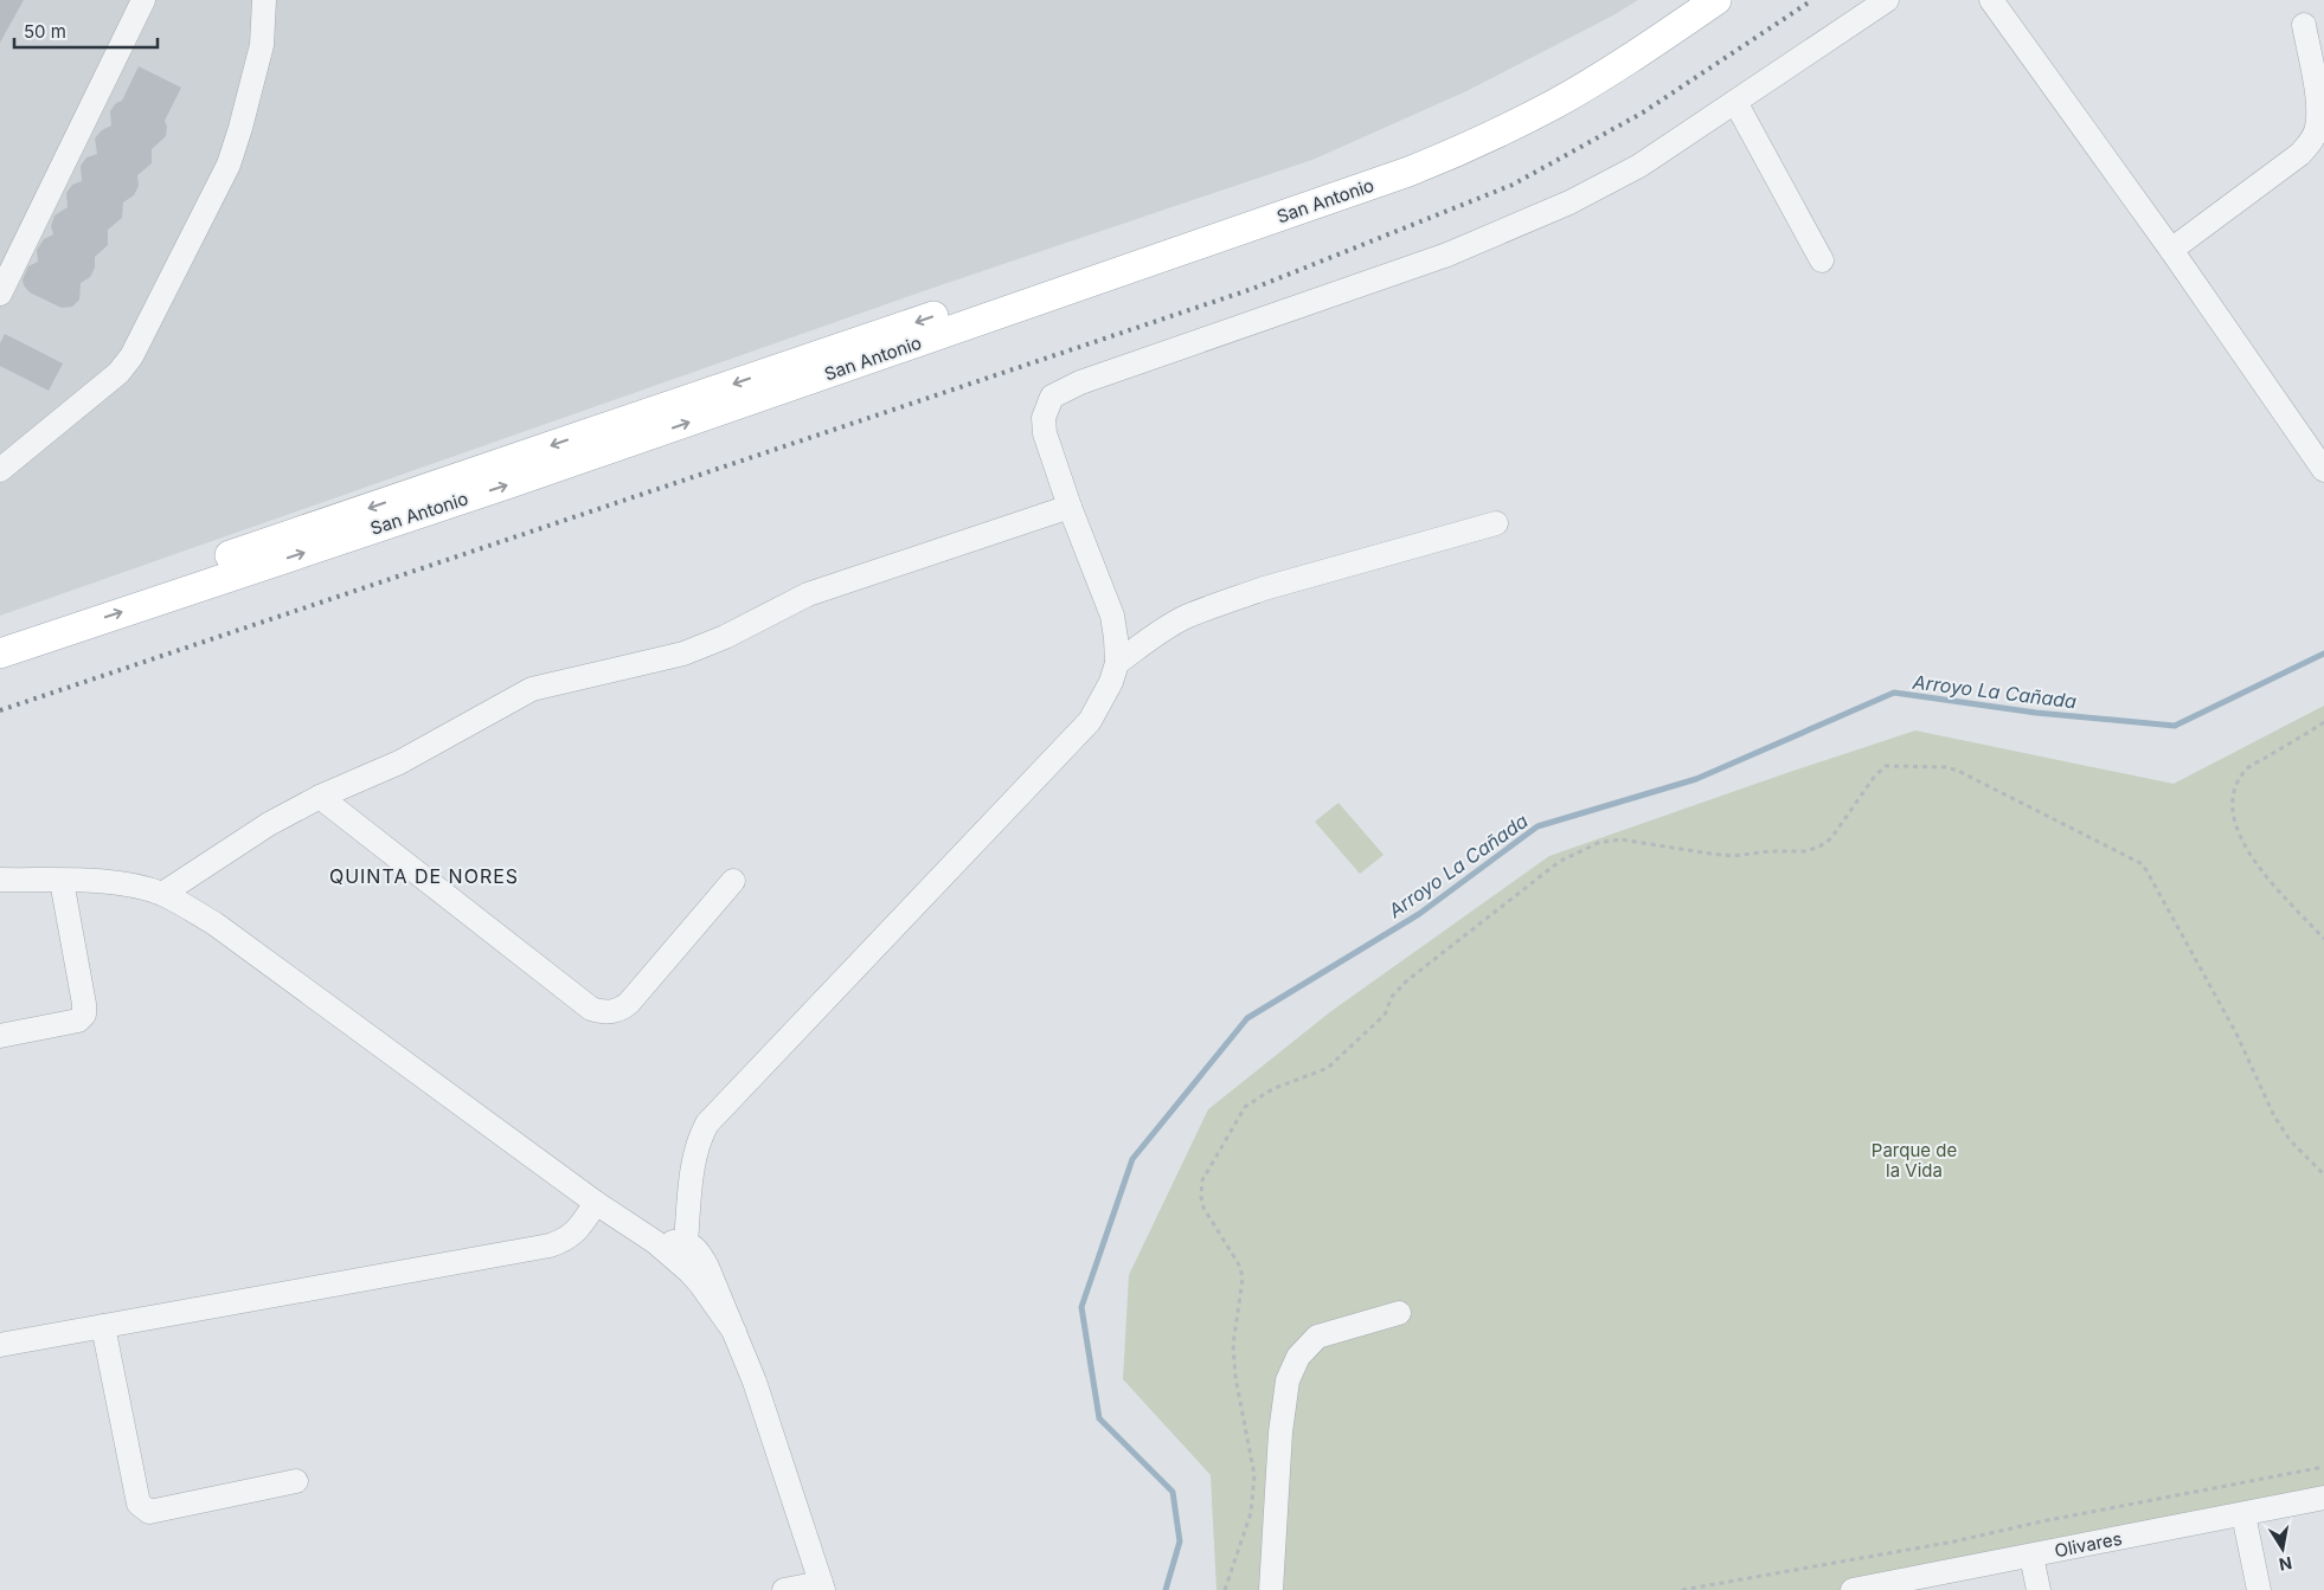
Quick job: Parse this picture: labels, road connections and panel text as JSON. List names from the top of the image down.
{
  "streets": {
    "main road": ["San Antonio"],
    "street": ["Olivares"]
  },
  "districts": ["QUINTA DE NORES"],
  "water": ["Arroyo La Cañada"],
  "parks": ["Parque de la Vida"],
  "scale_bar": "50 m",
  "north": "bottom"
}
